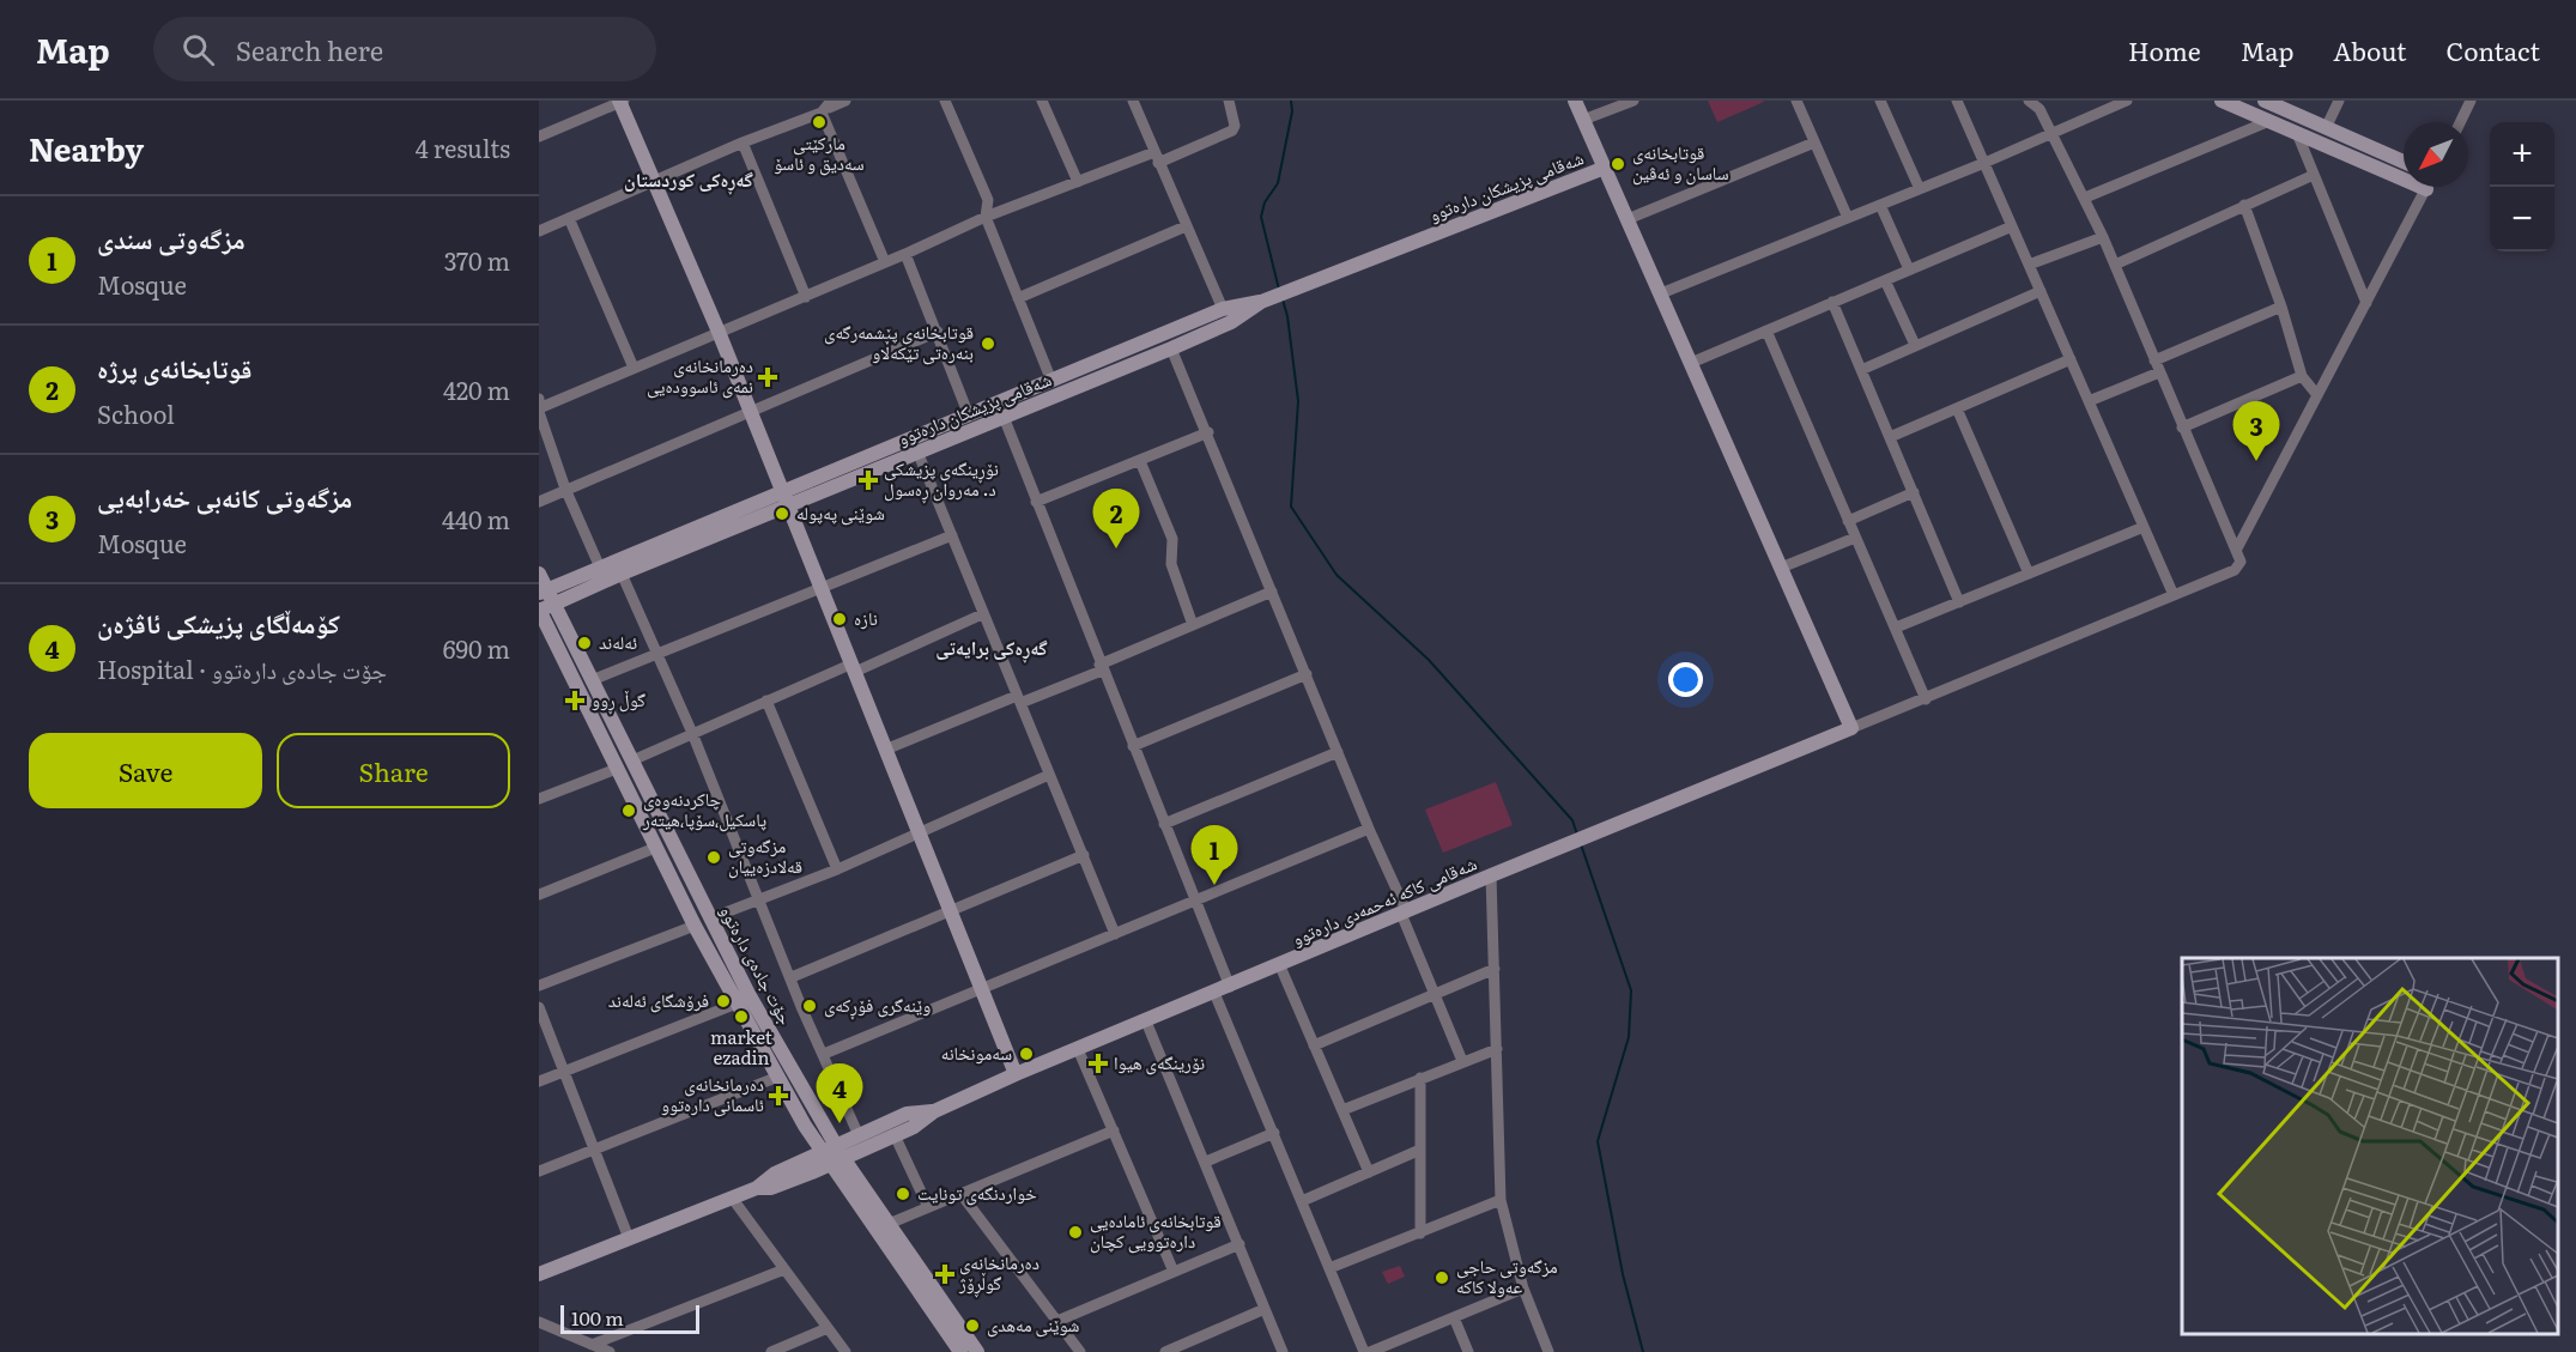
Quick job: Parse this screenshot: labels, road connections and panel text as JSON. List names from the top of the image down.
{
  "streets": {
    "street": ["شەقامی پزیشکان دارەتوو", "شەقامی کاکە ئەحمەدی دارەتوو", "جۆت جادەی دارەتوو"]
  },
  "crossings": [
    ["شەقامی پزیشکان دارەتوو", "جۆت جادەی دارەتوو"],
    ["شەقامی کاکە ئەحمەدی دارەتوو", "جۆت جادەی دارەتوو"]
  ],
  "districts": ["گەڕەکی کوردستان", "گەڕەکی برایەتی"],
  "places": {
    "other": [
      "مارکێتی سەدیق و ئاسۆ",
      "قوتابخانەی ساسان و ئەڤین",
      "قوتابخانەی پێشمەرگەی بنەرەتی تێکەڵاو",
      "شوێنی پەپولە",
      "نازە",
      "ئەلەند",
      "چاکردنەوەی پاسکیل،سۆپا،هیتەر",
      "مزگەوتی قەلادزەییان",
      "فرۆشگای ئەلەند",
      "وێنەگری فۆڕکەی",
      "market ezadin",
      "سەمونخانە",
      "خواردنگەی تونایت",
      "قوتابخانەی ئامادەیی دارەتوویی کچان",
      "مزگەوتی حاجی عەولا کاکە",
      "شوێنی مەهدی"
    ],
    "health": [
      "دەرمانخانەی نمەی ئاسوودەیی",
      "نۆڕینگەی پزیشکی د. مەروان ڕەسول",
      "گوڵ ڕوو",
      "نۆرینگەی هیوا",
      "دەرمانخانەی ئاسمانی دارەتوو",
      "دەرمانخانەی گوڵڕۆژ"
    ]
  },
  "scale_bar": "100 m",
  "north": "bottom left",
  "page": {
    "header": "Map",
    "search": "Search here",
    "nav": [
      "Home",
      "Map",
      "About",
      "Contact"
    ],
    "heading": ["Nearby", "4 results"],
    "map_buttons": ["+", "−"],
    "list": [
      {
        "mark": "1",
        "name": "مزگەوتی سندی",
        "note": "Mosque",
        "value": "370 m"
      },
      {
        "mark": "2",
        "name": "قوتابخانەی پرژە",
        "note": "School",
        "value": "420 m"
      },
      {
        "mark": "3",
        "name": "مزگەوتی کانەبی خەرابەیی",
        "note": "Mosque",
        "value": "440 m"
      },
      {
        "mark": "4",
        "name": "کۆمەڵگای پزیشکی ئاڤژەن",
        "note": "Hospital · جۆت جادەی دارەتوو",
        "value": "690 m"
      }
    ],
    "pins": [
      "3",
      "2",
      "1",
      "4"
    ],
    "buttons": ["Save", "Share"],
    "scale": "100 m"
  }
}
